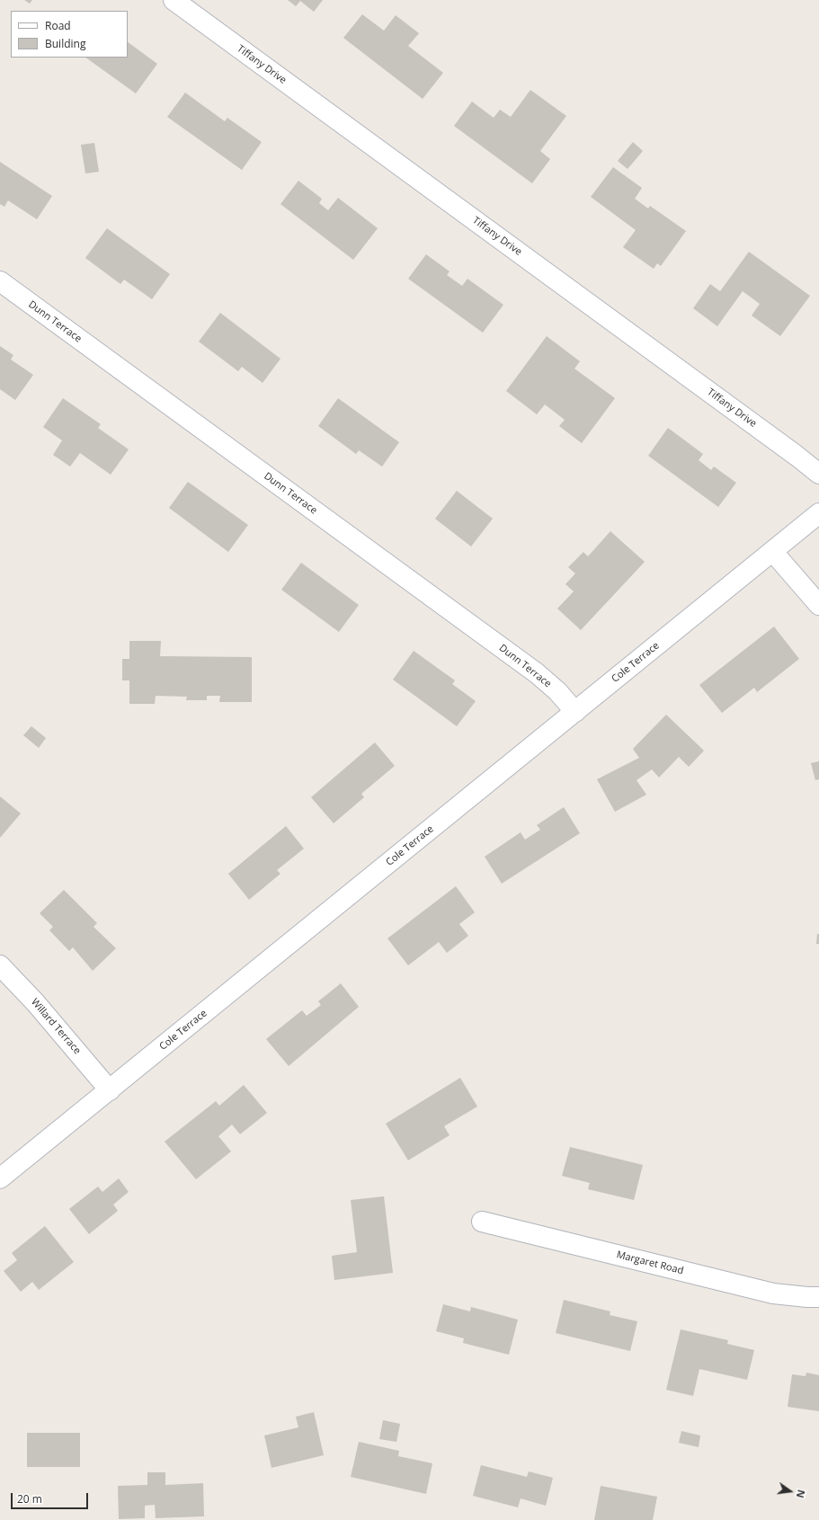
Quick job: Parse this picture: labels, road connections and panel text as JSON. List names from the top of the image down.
{
  "streets": {
    "street": [
      "Tiffany Drive",
      "Dunn Terrace",
      "Cole Terrace",
      "Willard Terrace",
      "Margaret Road"
    ]
  },
  "crossings": [
    ["Dunn Terrace", "Cole Terrace"],
    ["Cole Terrace", "Willard Terrace"]
  ],
  "legend": ["Road", "Building"],
  "scale_bar": "20 m",
  "north": "right"
}
